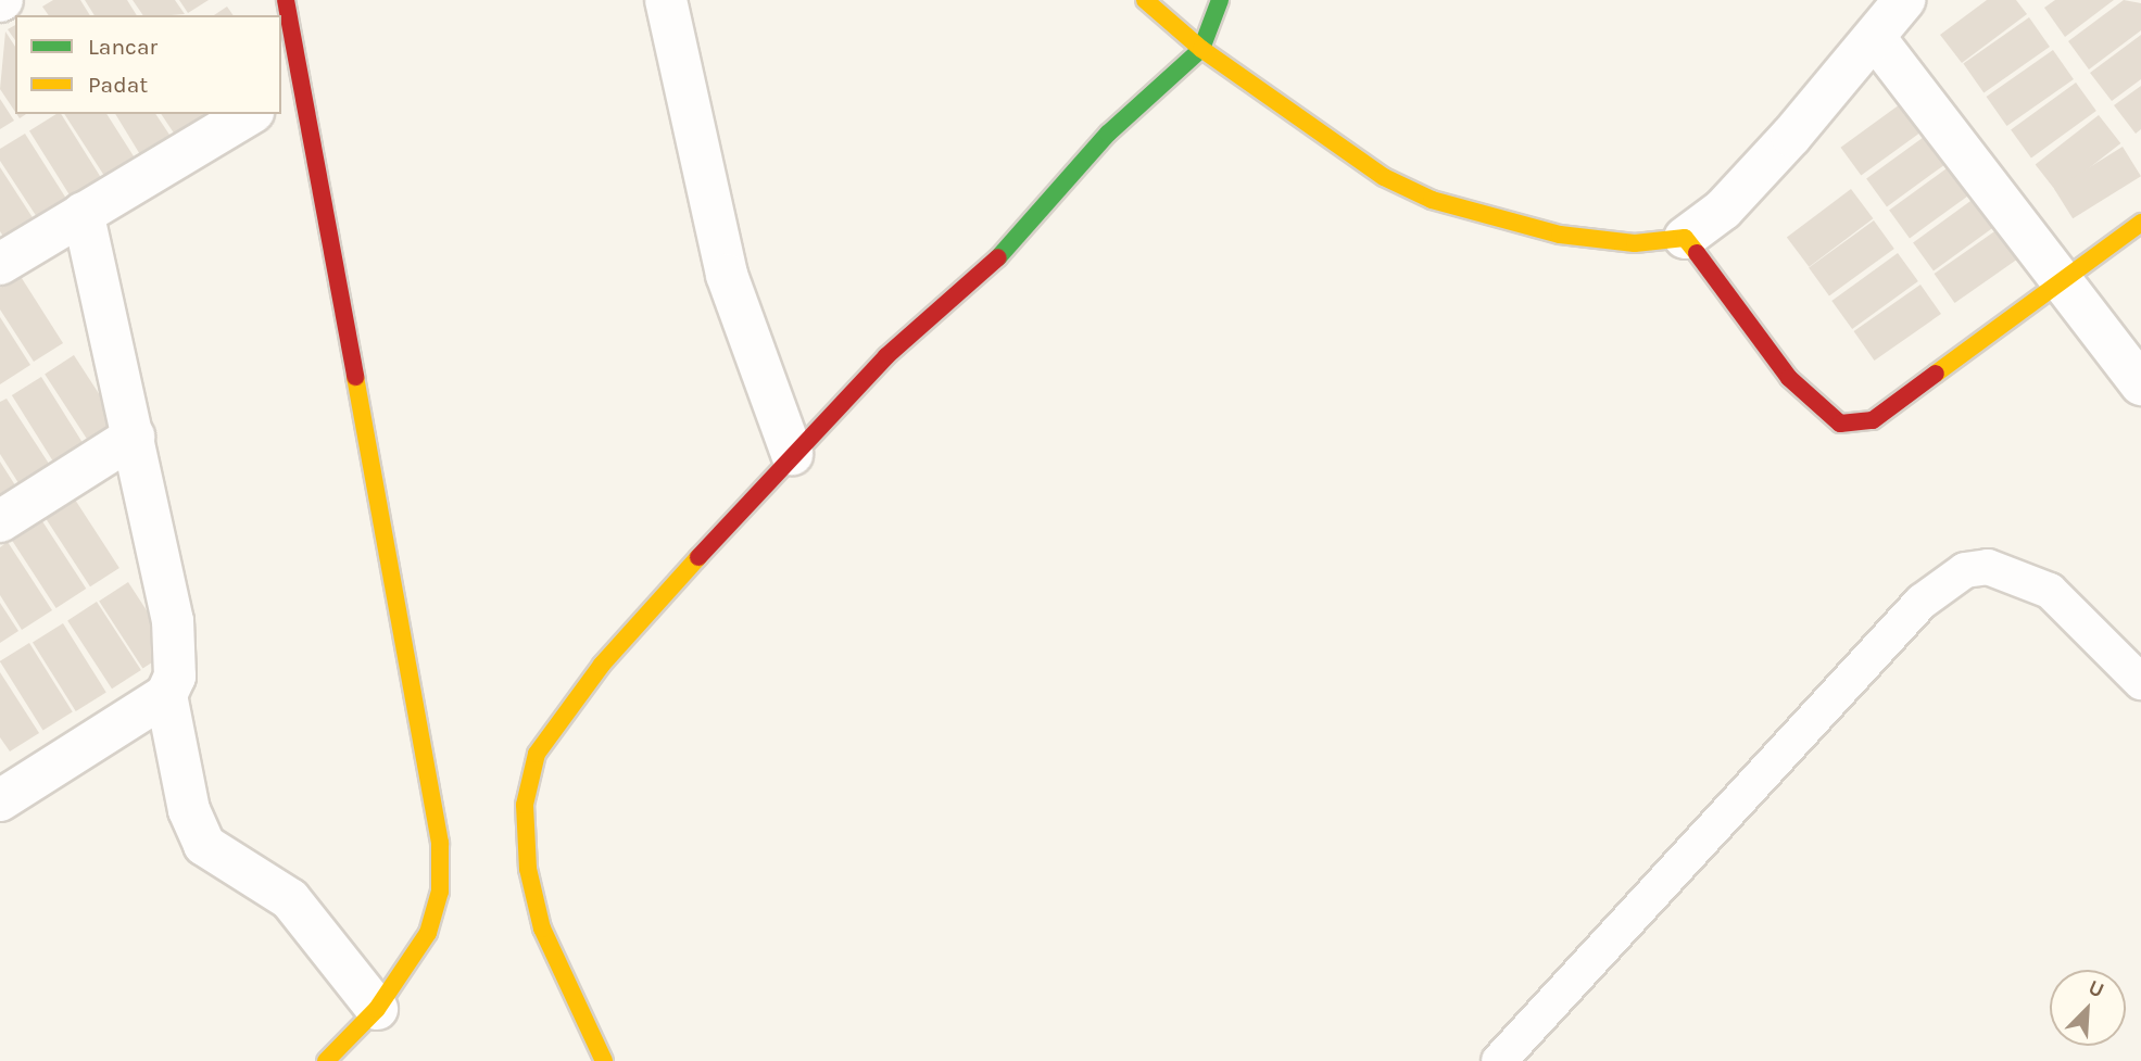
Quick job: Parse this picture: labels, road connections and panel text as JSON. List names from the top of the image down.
{
  "legend": ["Lancar", "Padat"],
  "north": "top right"
}
